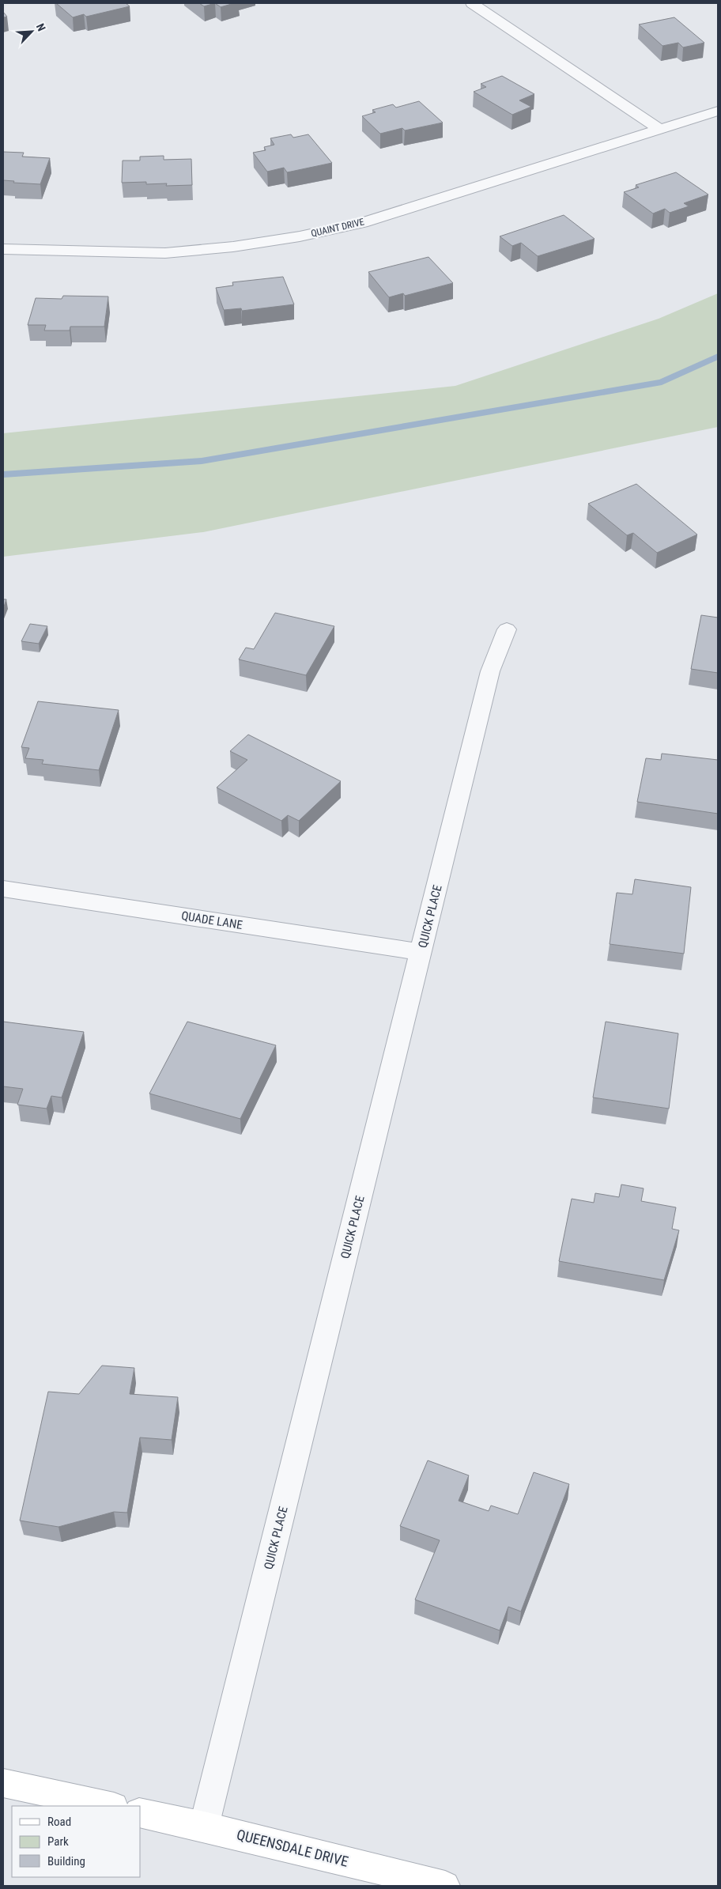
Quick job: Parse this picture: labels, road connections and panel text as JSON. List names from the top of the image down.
{
  "streets": {
    "street": [
      "QUAINT DRIVE",
      "QUICK PLACE",
      "QUADE LANE",
      "QUEENSDALE DRIVE"
    ]
  },
  "crossings": [
    ["QUICK PLACE", "QUADE LANE"],
    ["QUICK PLACE", "QUEENSDALE DRIVE"]
  ],
  "legend": ["Road", "Park", "Building"],
  "north": "top right"
}
